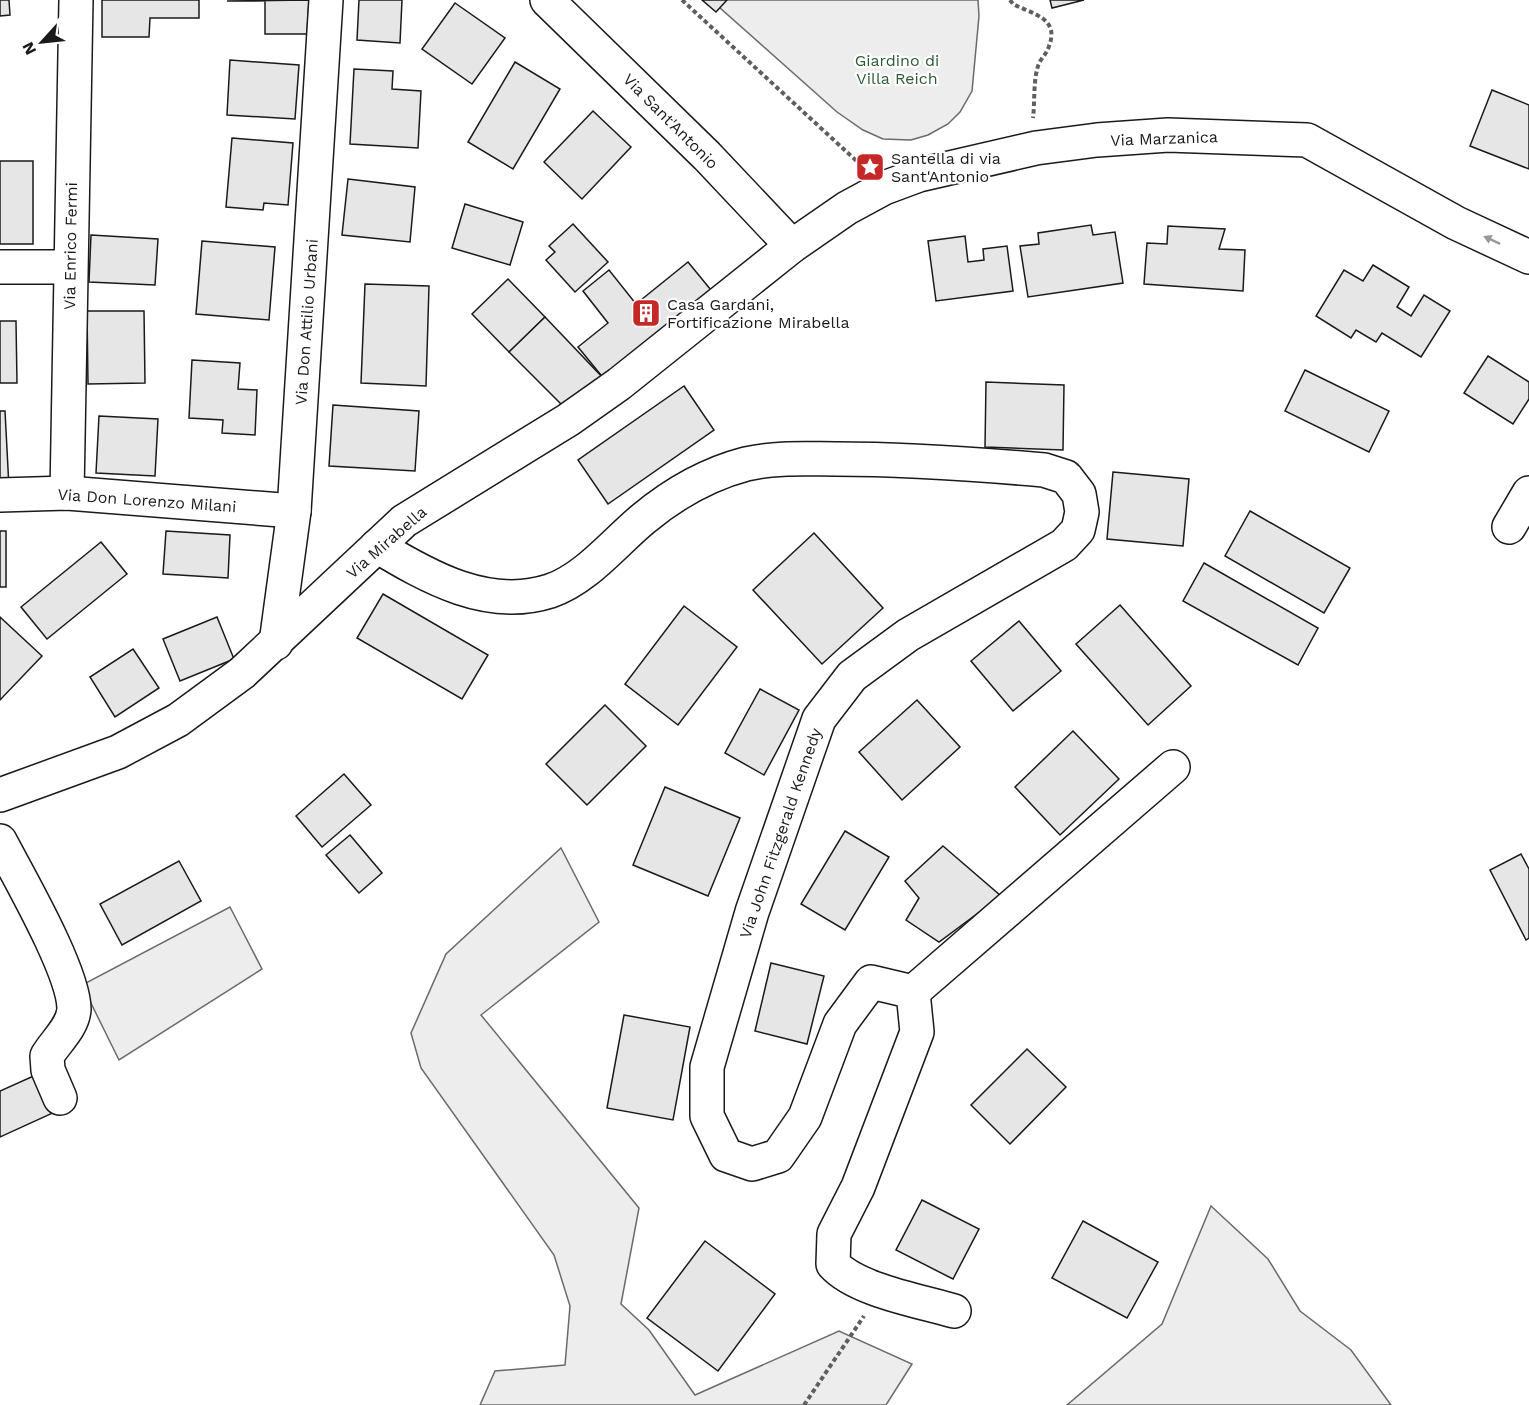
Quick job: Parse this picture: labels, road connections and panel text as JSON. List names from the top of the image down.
{
  "streets": {
    "street": [
      "Via Sant'Antonio",
      "Via Marzanica",
      "Via Enrico Fermi",
      "Via Don Attilio Urbani",
      "Via Don Lorenzo Milani",
      "Via Mirabella",
      "Via John Fitzgerald Kennedy"
    ]
  },
  "crossings": [
    ["Via Sant'Antonio", "Via Marzanica"],
    ["Via Sant'Antonio", "Via Mirabella"],
    ["Via Marzanica", "Via Mirabella"],
    ["Via Enrico Fermi", "Via Don Lorenzo Milani"],
    ["Via Don Attilio Urbani", "Via Don Lorenzo Milani"],
    ["Via Don Attilio Urbani", "Via Mirabella"],
    ["Via Mirabella", "Via John Fitzgerald Kennedy"]
  ],
  "one_way": ["Via Marzanica"],
  "parks": ["Giardino di Villa Reich"],
  "places": {
    "place": ["Santella di via Sant'Antonio"],
    "building": ["Casa Gardani, Fortificazione Mirabella"]
  },
  "north": "bottom left"
}
